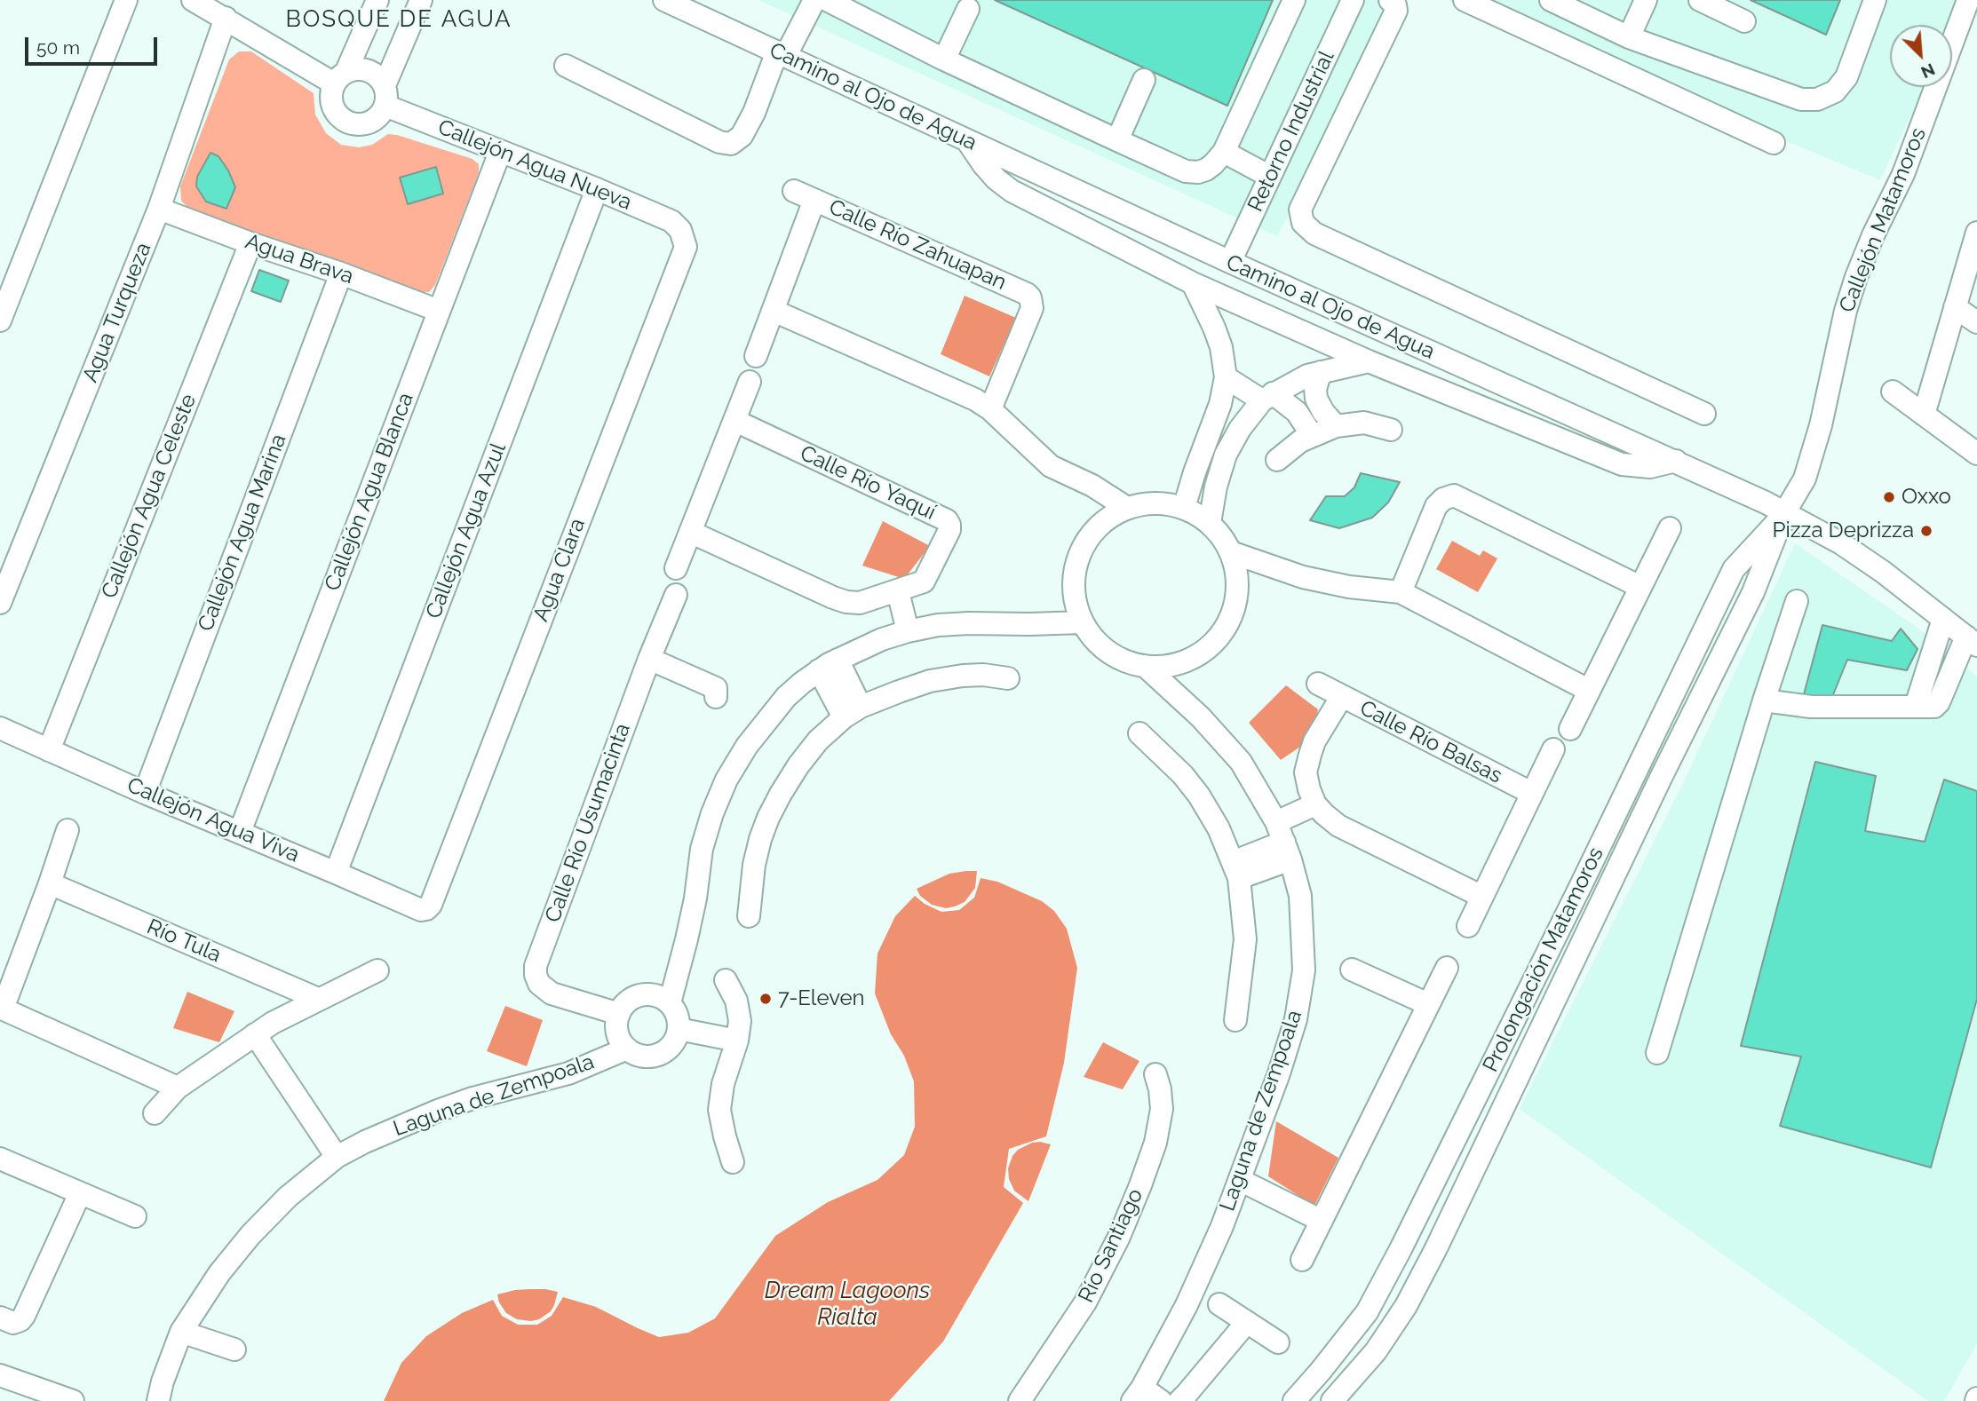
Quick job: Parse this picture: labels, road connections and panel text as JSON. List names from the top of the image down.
{
  "streets": {
    "street": [
      "Camino al Ojo de Agua",
      "Retorno Industrial",
      "Callejón Agua Nueva",
      "Callejón Matamoros",
      "Calle Río Zahuapan",
      "Agua Brava",
      "Agua Turqueza",
      "Calle Río Yaquí",
      "Callejón Agua Blanca",
      "Callejón Agua Celeste",
      "Callejón Agua Azul",
      "Callejón Agua Marina",
      "Agua Clara",
      "Calle Río Balsas",
      "Callejón Agua Viva",
      "Calle Río Usumacinta",
      "Río Tula",
      "Prolongación Matamoros",
      "Laguna de Zempoala",
      "Río Santiago"
    ]
  },
  "crossings": [
    ["Camino al Ojo de Agua", "Retorno Industrial"],
    ["Camino al Ojo de Agua", "Callejón Matamoros"],
    ["Camino al Ojo de Agua", "Prolongación Matamoros"],
    ["Callejón Agua Nueva", "Callejón Agua Blanca"],
    ["Callejón Agua Nueva", "Callejón Agua Azul"],
    ["Callejón Agua Nueva", "Agua Clara"],
    ["Callejón Matamoros", "Prolongación Matamoros"],
    ["Agua Brava", "Agua Turqueza"],
    ["Agua Brava", "Callejón Agua Blanca"],
    ["Agua Brava", "Callejón Agua Celeste"],
    ["Agua Brava", "Callejón Agua Marina"],
    ["Callejón Agua Blanca", "Callejón Agua Viva"],
    ["Callejón Agua Celeste", "Callejón Agua Viva"],
    ["Callejón Agua Azul", "Callejón Agua Viva"],
    ["Callejón Agua Marina", "Callejón Agua Viva"],
    ["Agua Clara", "Callejón Agua Viva"],
    ["Calle Río Usumacinta", "Laguna de Zempoala"]
  ],
  "districts": ["BOSQUE DE AGUA"],
  "water": ["Dream Lagoons Rialta"],
  "places": ["Oxxo", "Pizza Deprizza", "7-Eleven"],
  "scale_bar": "50 m",
  "north": "bottom right"
}
